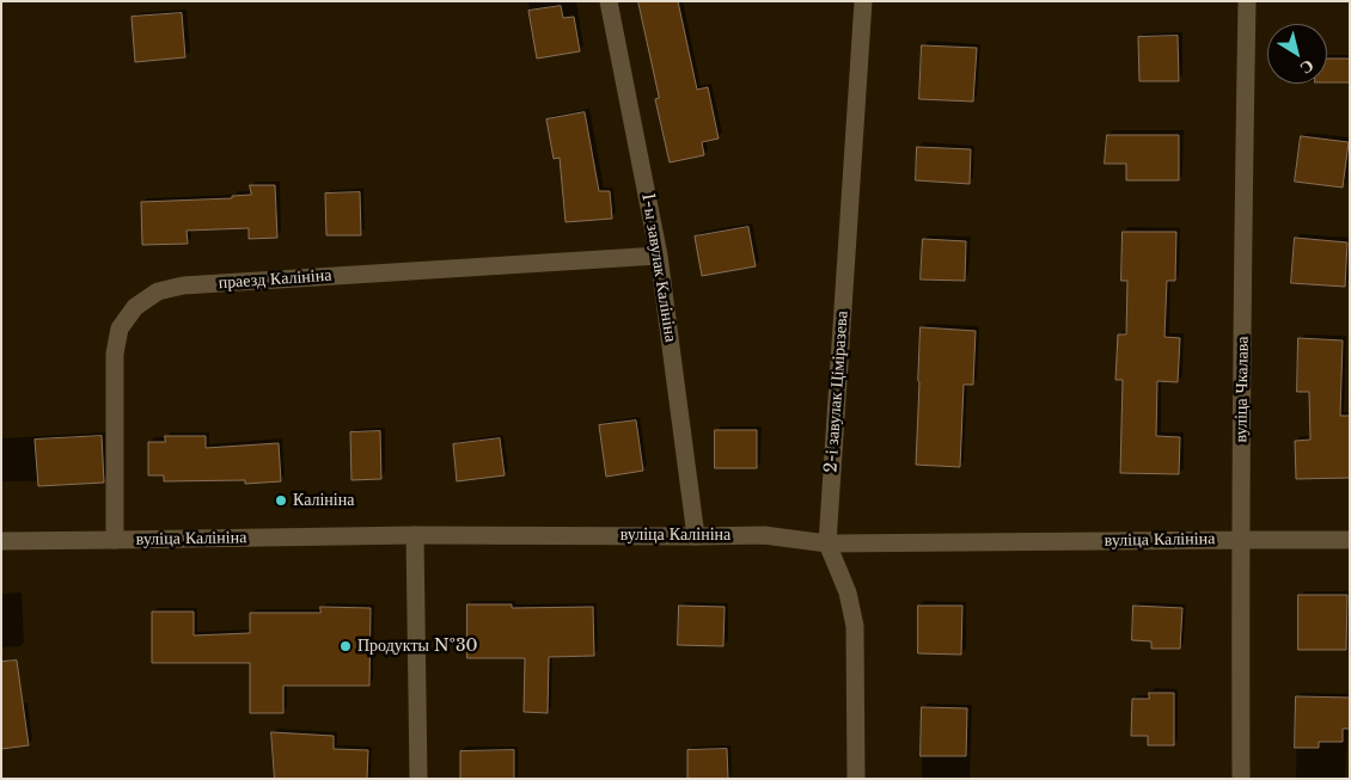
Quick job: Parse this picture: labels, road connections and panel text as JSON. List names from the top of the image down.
{
  "streets": {
    "street": [
      "1-ы завулак Калініна",
      "праезд Калініна",
      "вуліца Чкалава",
      "2-і завулак Ціміразева",
      "вуліца Калініна"
    ]
  },
  "crossings": [
    ["1-ы завулак Калініна", "праезд Калініна"],
    ["1-ы завулак Калініна", "вуліца Калініна"],
    ["праезд Калініна", "вуліца Калініна"],
    ["вуліца Чкалава", "вуліца Калініна"],
    ["2-і завулак Ціміразева", "вуліца Калініна"]
  ],
  "places": ["Калініна", "Продукты №30"],
  "north": "bottom right"
}
